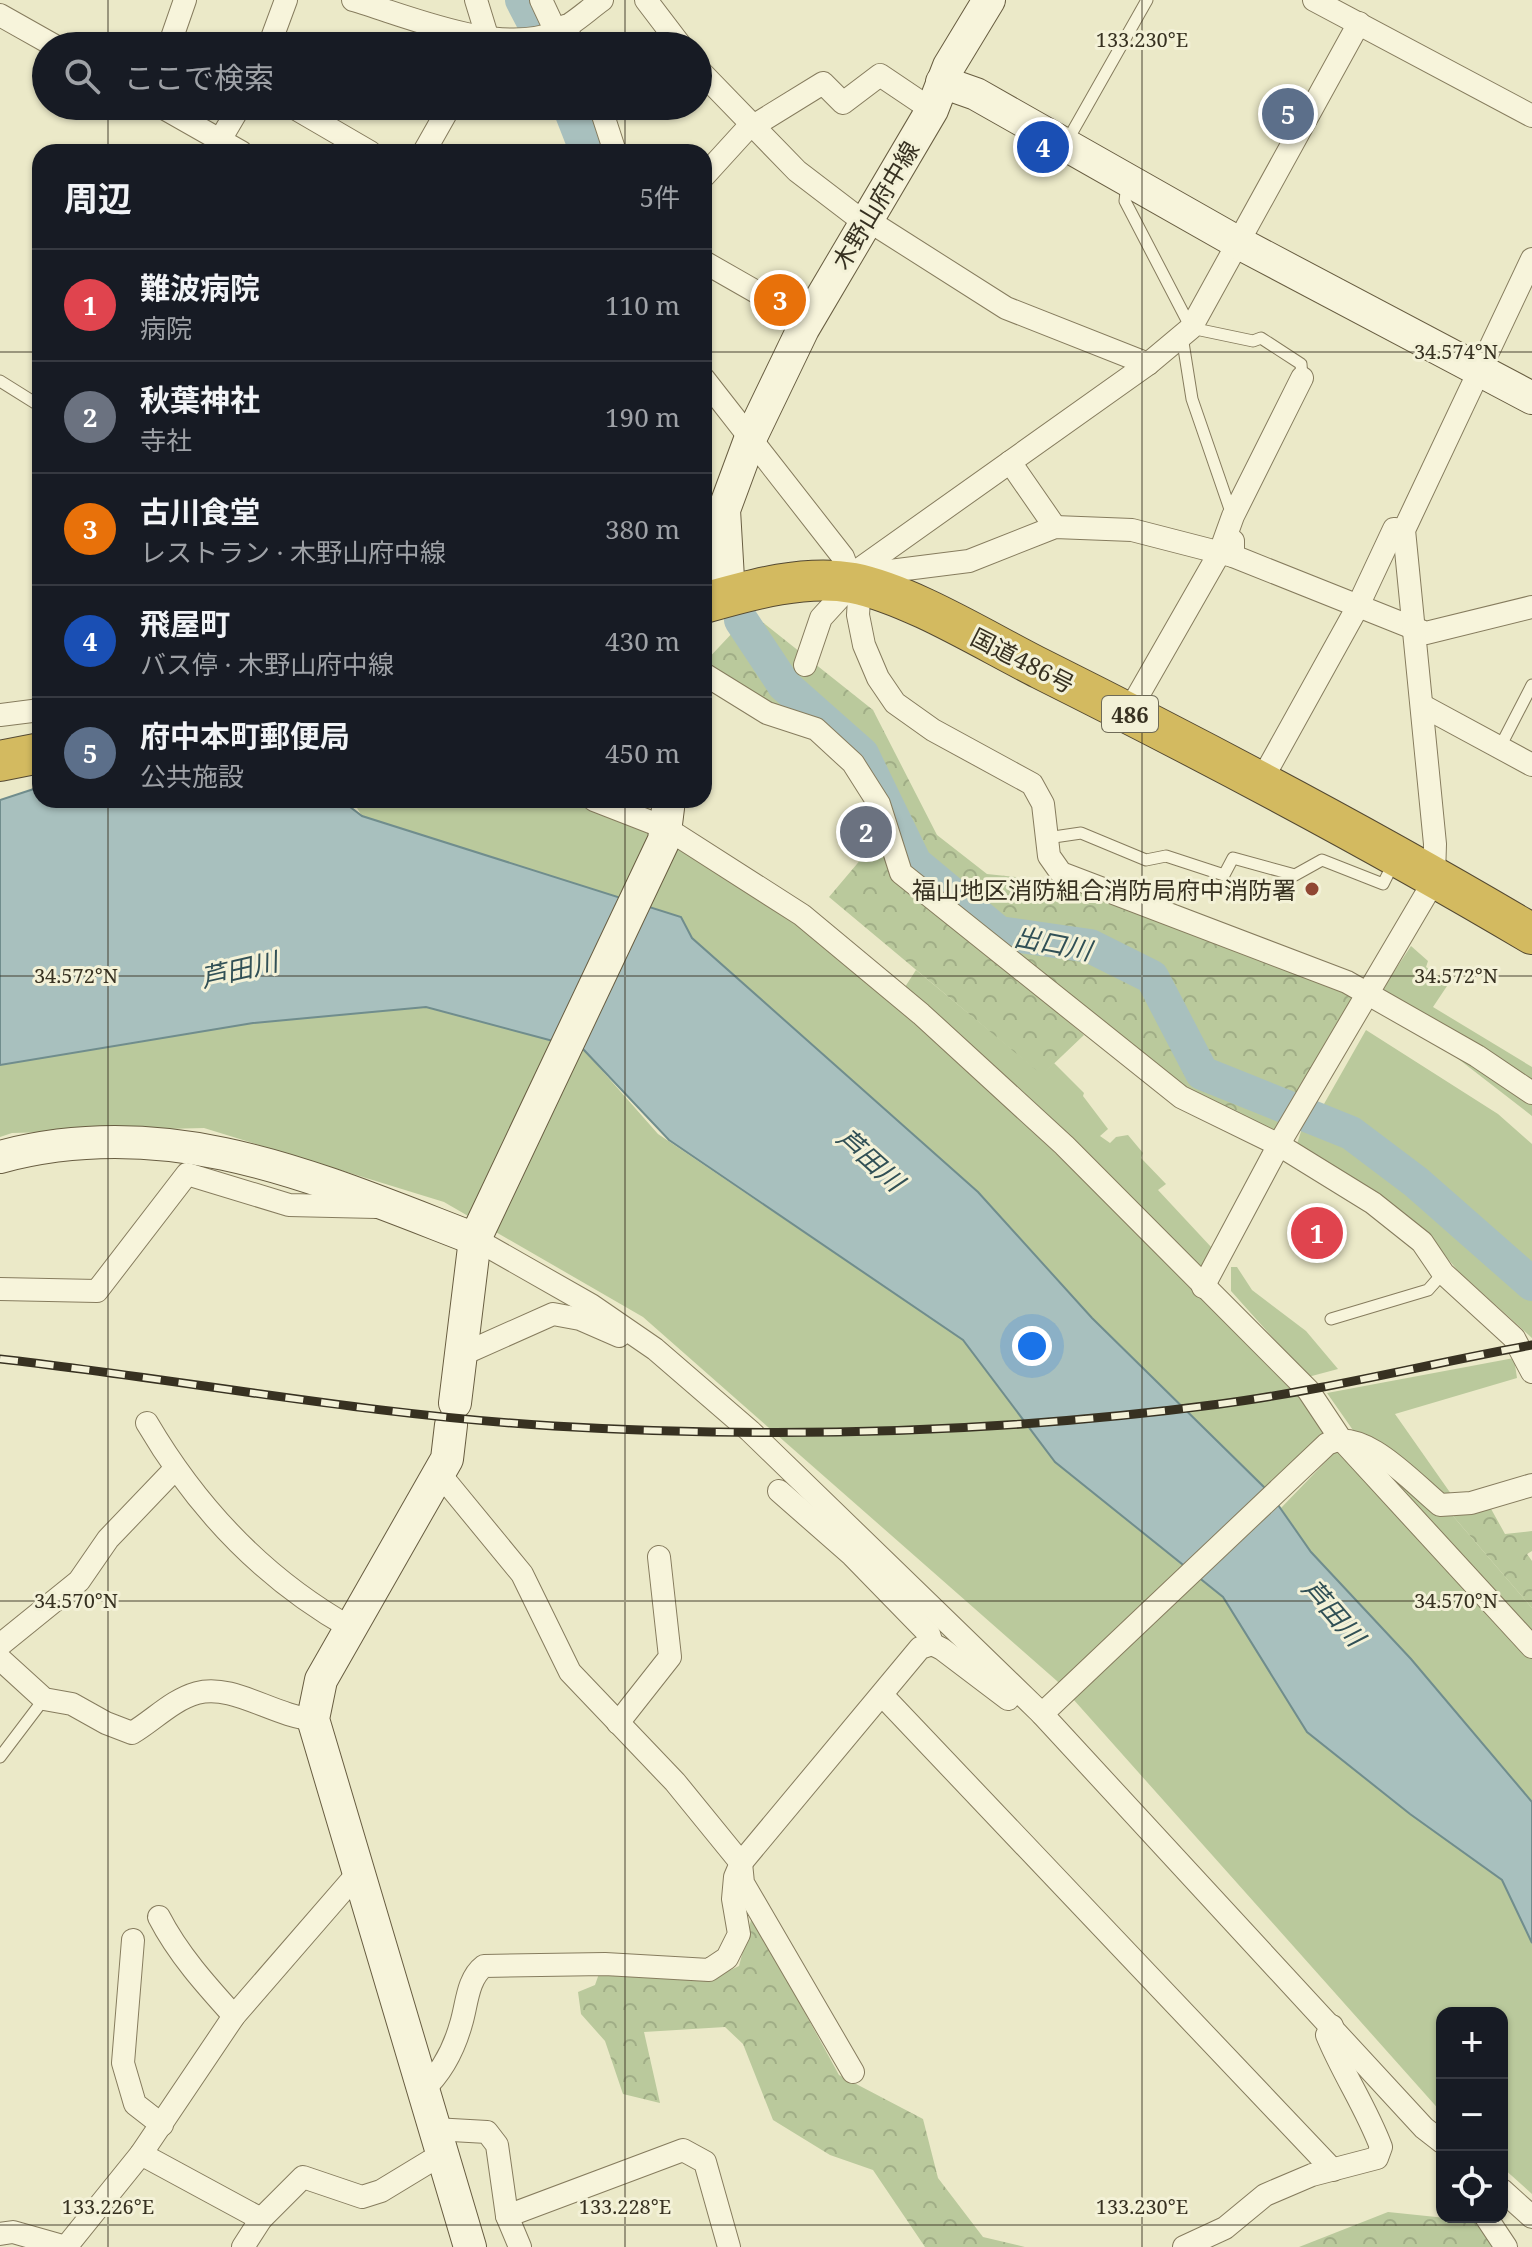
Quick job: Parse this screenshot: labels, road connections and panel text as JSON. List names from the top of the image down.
{
  "streets": {
    "highway": ["国道486号", "486"],
    "street": ["木野山府中線"]
  },
  "crossings": [
    ["木野山府中線", "国道486号"]
  ],
  "water": ["出口川", "芦田川"],
  "places": ["福山地区消防組合消防局府中消防署"],
  "page": {
    "search": "ここで検索",
    "pins": [
      "5",
      "4",
      "3",
      "2",
      "1"
    ],
    "heading": ["周辺", "5件"],
    "list": [
      {
        "mark": "1",
        "name": "難波病院",
        "note": "病院",
        "value": "110 m"
      },
      {
        "mark": "2",
        "name": "秋葉神社",
        "note": "寺社",
        "value": "190 m"
      },
      {
        "mark": "3",
        "name": "古川食堂",
        "note": "レストラン · 木野山府中線",
        "value": "380 m"
      },
      {
        "mark": "4",
        "name": "飛屋町",
        "note": "バス停 · 木野山府中線",
        "value": "430 m"
      },
      {
        "mark": "5",
        "name": "府中本町郵便局",
        "note": "公共施設",
        "value": "450 m"
      }
    ],
    "map_buttons": ["+", "−"]
  },
  "coordinates": [
    "133.230°E",
    "34.574°N",
    "34.572°N",
    "34.570°N",
    "133.226°E",
    "133.228°E"
  ]
}
